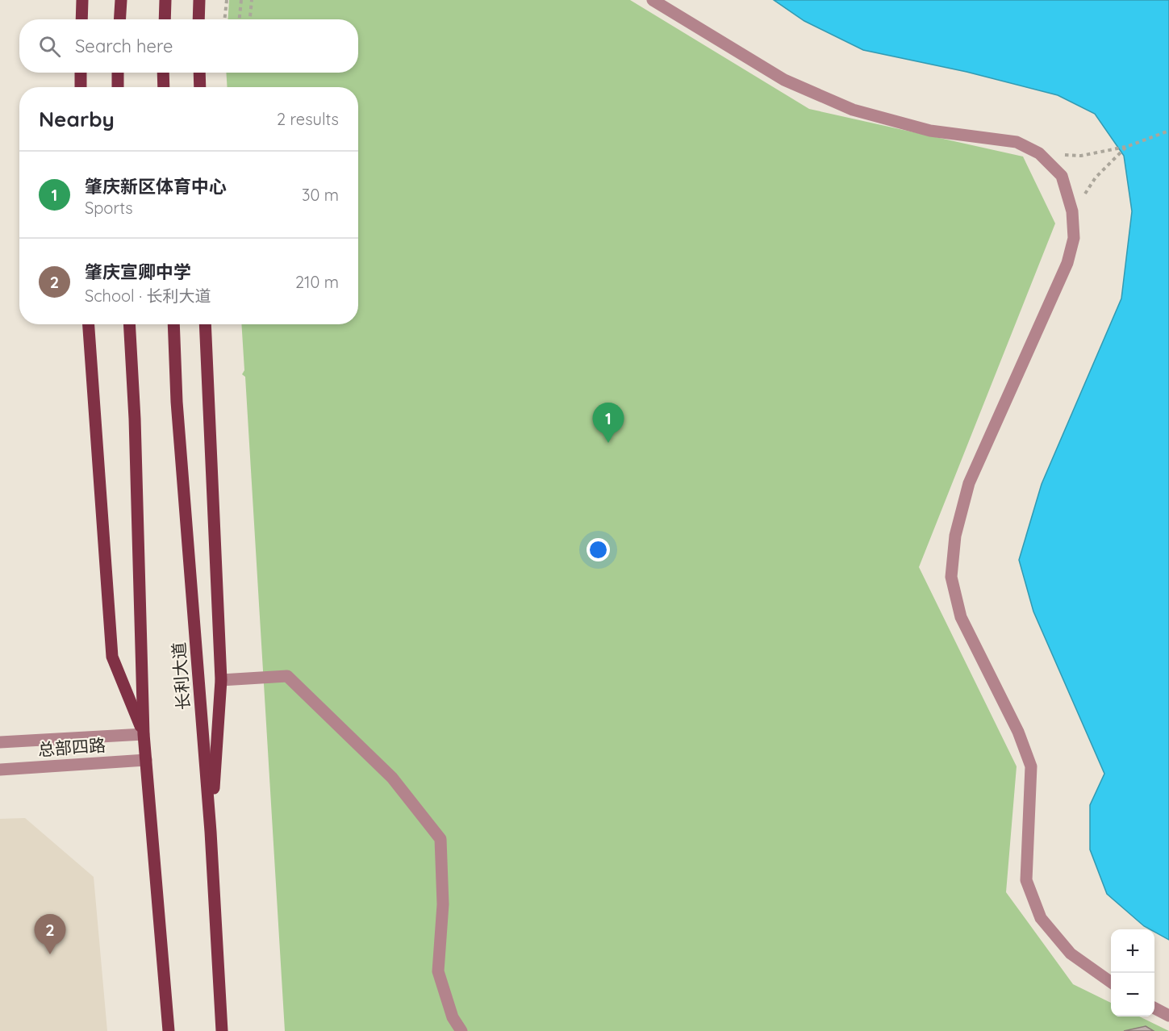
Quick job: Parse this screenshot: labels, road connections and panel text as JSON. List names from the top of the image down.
{
  "streets": {
    "main road": ["长利大道"],
    "street": ["总部四路"]
  },
  "page": {
    "search": "Search here",
    "heading": ["Nearby", "2 results"],
    "list": [
      {
        "mark": "1",
        "name": "肇庆新区体育中心",
        "note": "Sports",
        "value": "30 m"
      },
      {
        "mark": "2",
        "name": "肇庆宣卿中学",
        "note": "School · 长利大道",
        "value": "210 m"
      }
    ],
    "pins": ["1", "2"],
    "map_buttons": ["+", "−"]
  }
}
